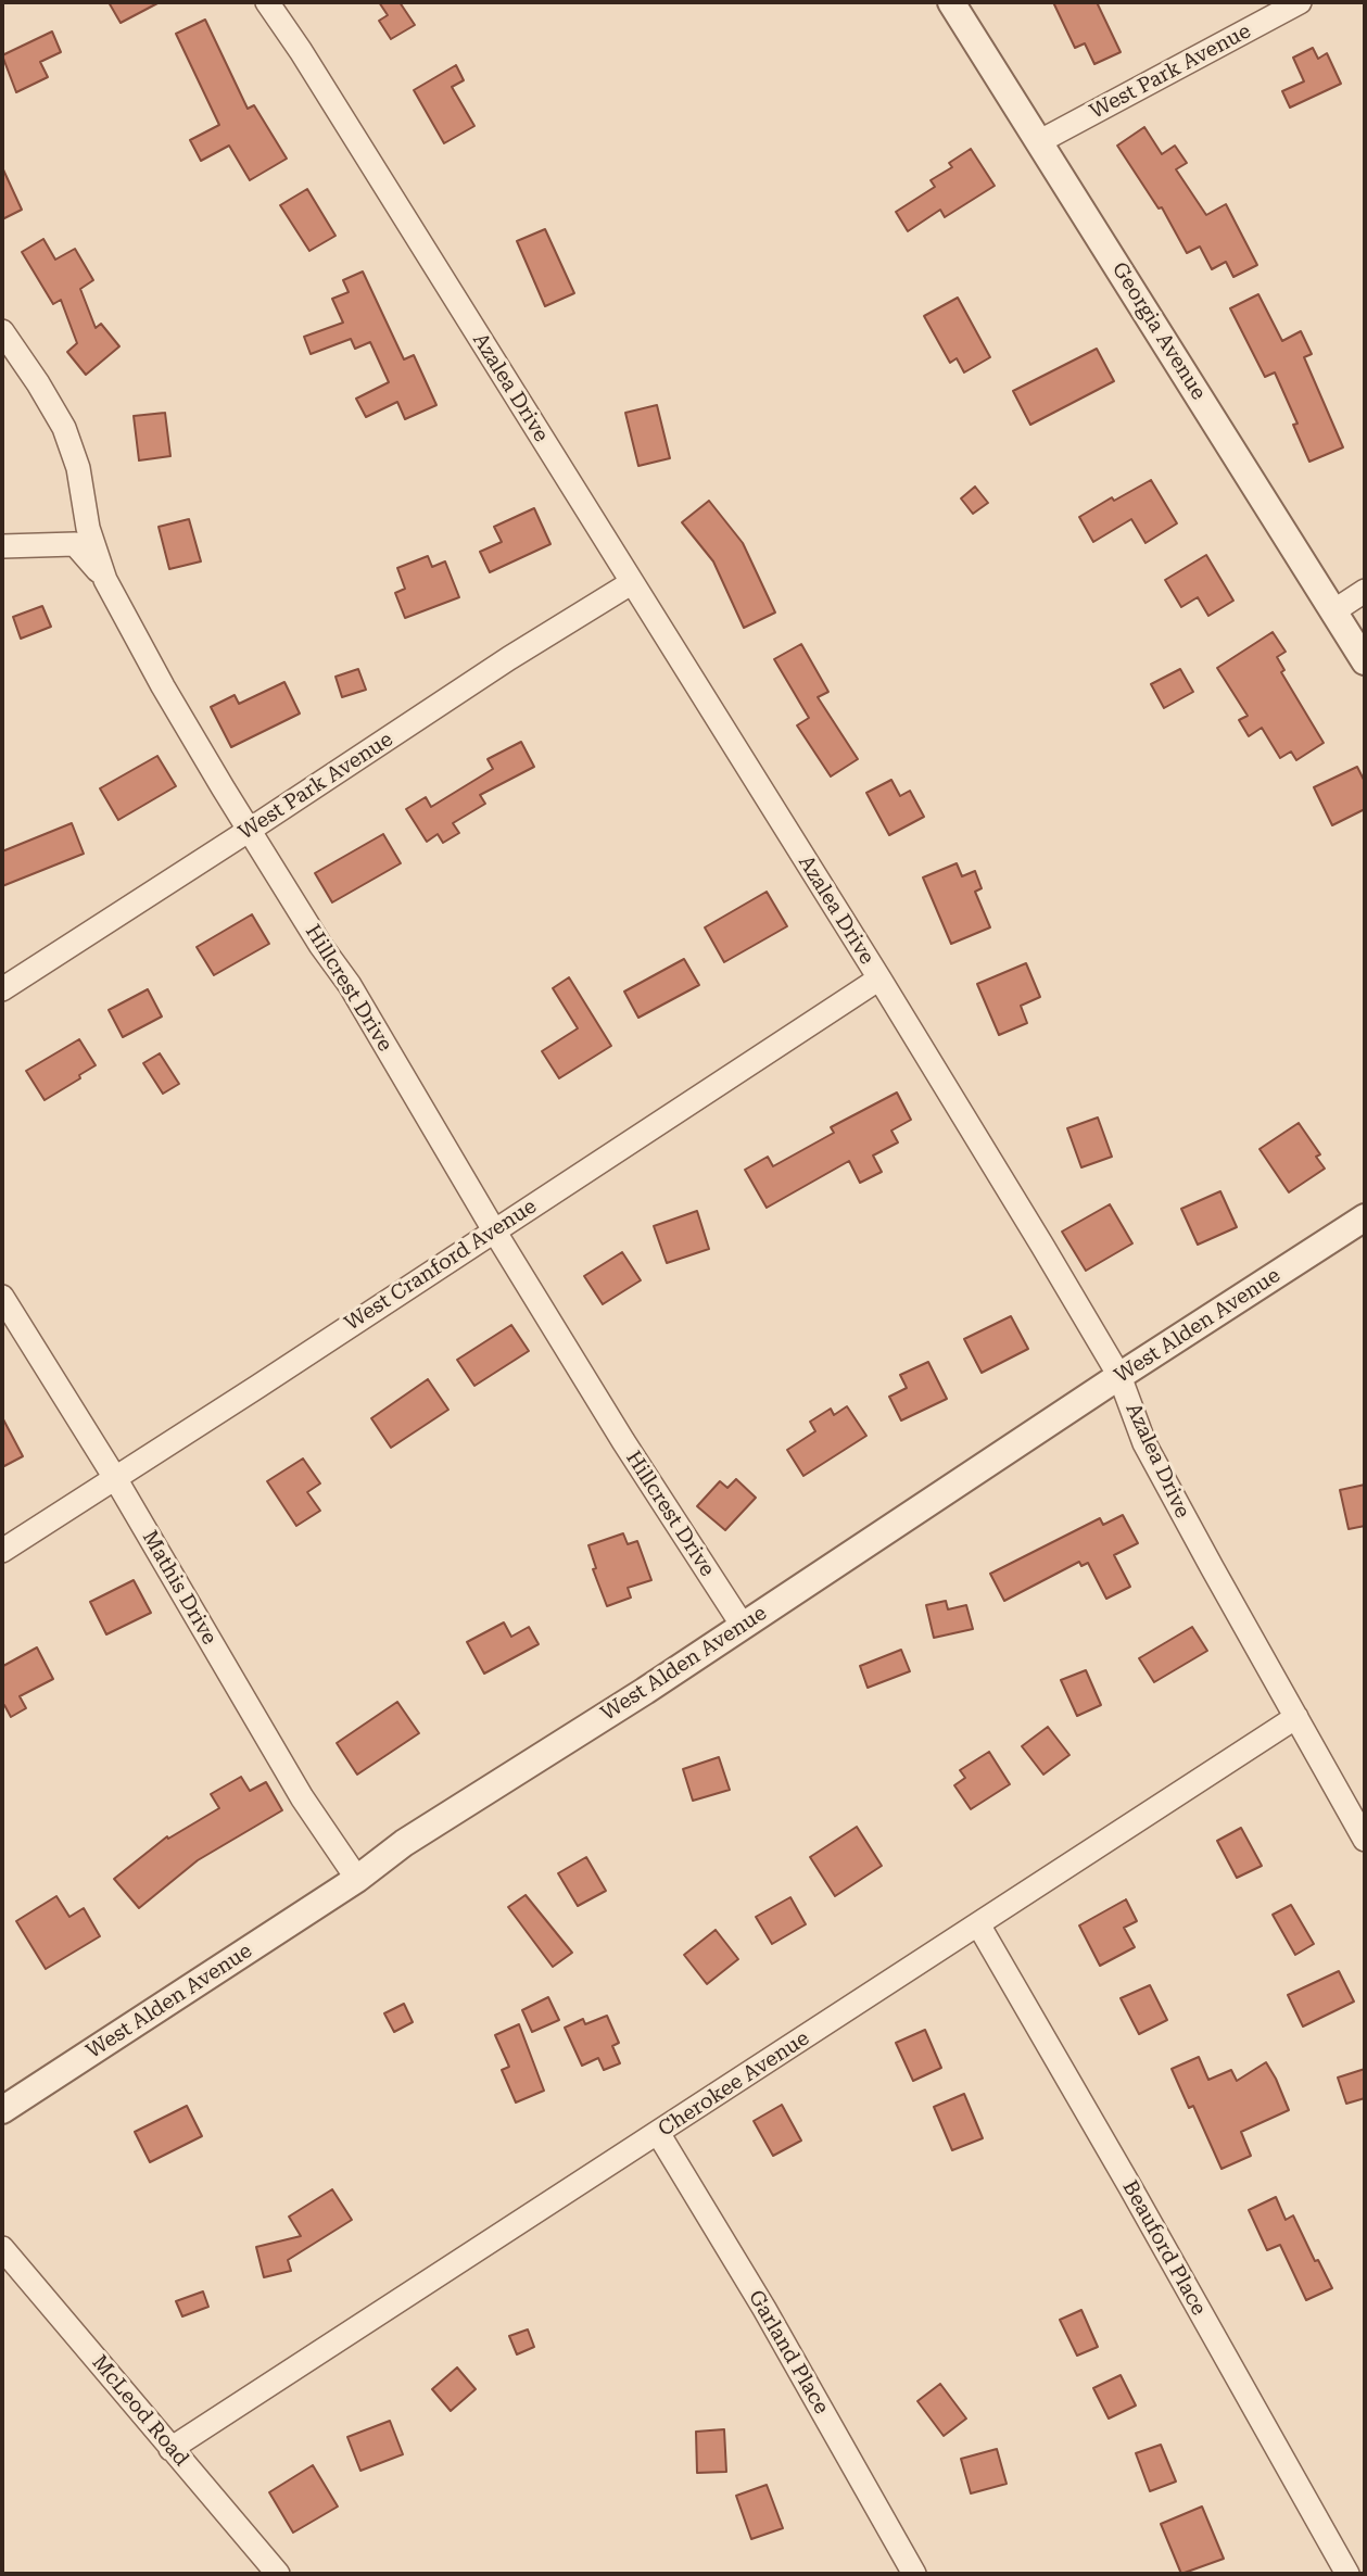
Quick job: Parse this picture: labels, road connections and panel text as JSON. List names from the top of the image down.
{
  "streets": {
    "street": [
      "West Park Avenue",
      "Georgia Avenue",
      "Azalea Drive",
      "Hillcrest Drive",
      "West Cranford Avenue",
      "West Alden Avenue",
      "Mathis Drive",
      "Cherokee Avenue",
      "Beauford Place",
      "Garland Place",
      "McLeod Road"
    ]
  },
  "crossings": [
    ["West Park Avenue", "Georgia Avenue"],
    ["West Park Avenue", "Azalea Drive"],
    ["West Park Avenue", "Hillcrest Drive"],
    ["Azalea Drive", "West Cranford Avenue"],
    ["Azalea Drive", "West Alden Avenue"],
    ["Azalea Drive", "Cherokee Avenue"],
    ["Hillcrest Drive", "West Cranford Avenue"],
    ["Hillcrest Drive", "West Alden Avenue"],
    ["West Cranford Avenue", "Mathis Drive"],
    ["West Alden Avenue", "Mathis Drive"],
    ["Cherokee Avenue", "Beauford Place"],
    ["Cherokee Avenue", "Garland Place"],
    ["Cherokee Avenue", "McLeod Road"]
  ]
}
